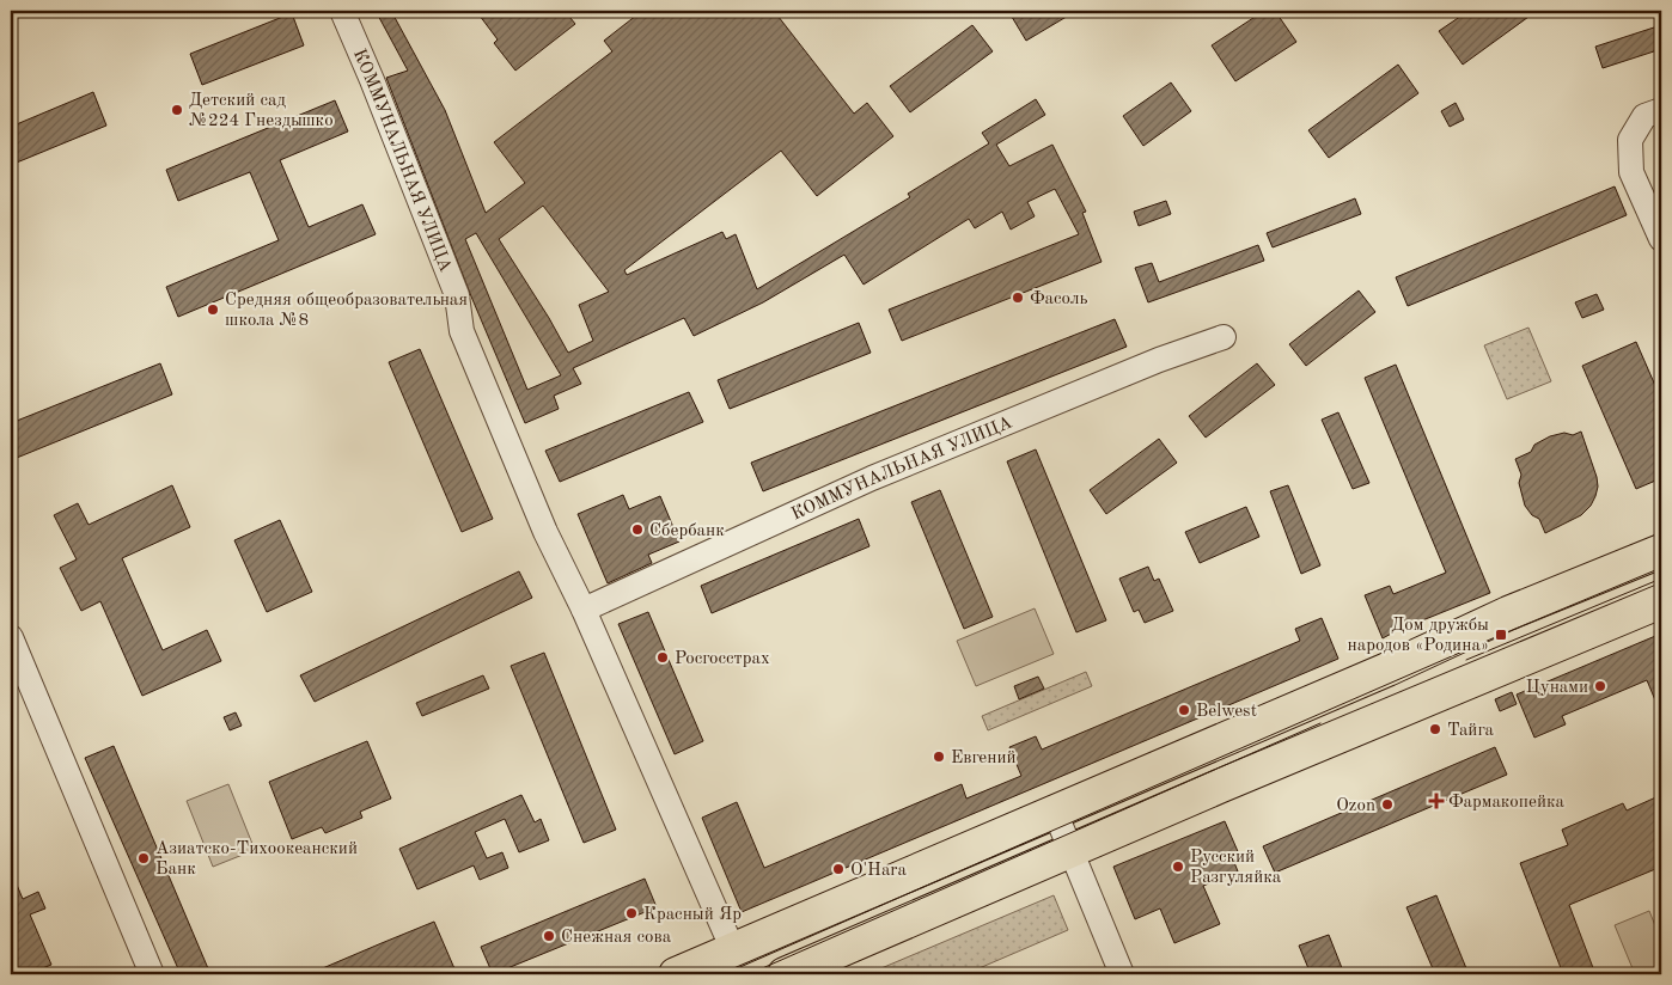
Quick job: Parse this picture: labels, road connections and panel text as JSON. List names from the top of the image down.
{
  "streets": {
    "street": ["КОММУНАЛЬНАЯ УЛИЦА"]
  },
  "places": {
    "other": [
      "Детский сад №224 Гнездышко",
      "Фасоль",
      "Средняя общеобразовательная школа №8",
      "Сбербанк",
      "Росгосстрах",
      "Цунами",
      "Belwest",
      "Тайга",
      "Евгений",
      "Ozon",
      "Азиатско-Тихоокеанский Банк",
      "Русский Разгуляйка",
      "O'Hara",
      "Красный Яр",
      "Снежная сова"
    ],
    "transit": ["Дом дружбы народов «Родина»"],
    "health": ["Фармакопейка"]
  }
}
